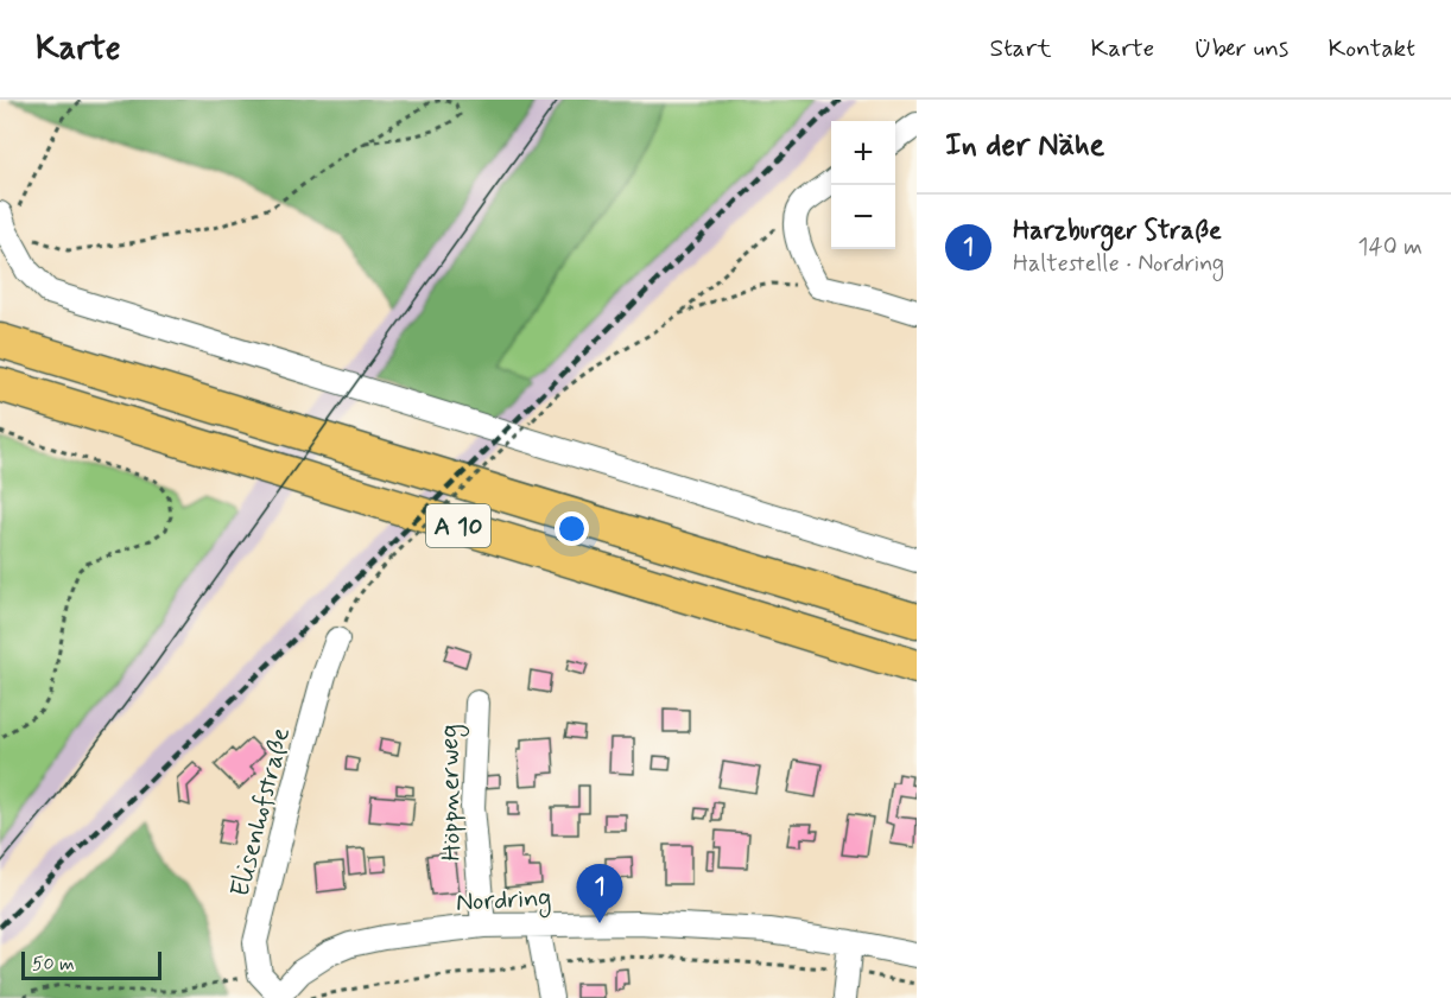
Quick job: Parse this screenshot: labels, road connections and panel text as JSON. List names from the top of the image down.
{
  "streets": {
    "highway": ["A 10"],
    "street": ["Höppnerweg", "Elisenhofstraße", "Nordring"]
  },
  "crossings": [
    ["Höppnerweg", "Nordring"]
  ],
  "scale_bar": "50 m",
  "page": {
    "header": "Karte",
    "nav": [
      "Start",
      "Karte",
      "Über uns",
      "Kontakt"
    ],
    "heading": "In der Nähe",
    "map_buttons": ["+", "−"],
    "list": [
      {
        "mark": "1",
        "name": "Harzburger Straße",
        "note": "Haltestelle · Nordring",
        "value": "140 m"
      }
    ],
    "pins": "1",
    "scale": "50 m"
  }
}
